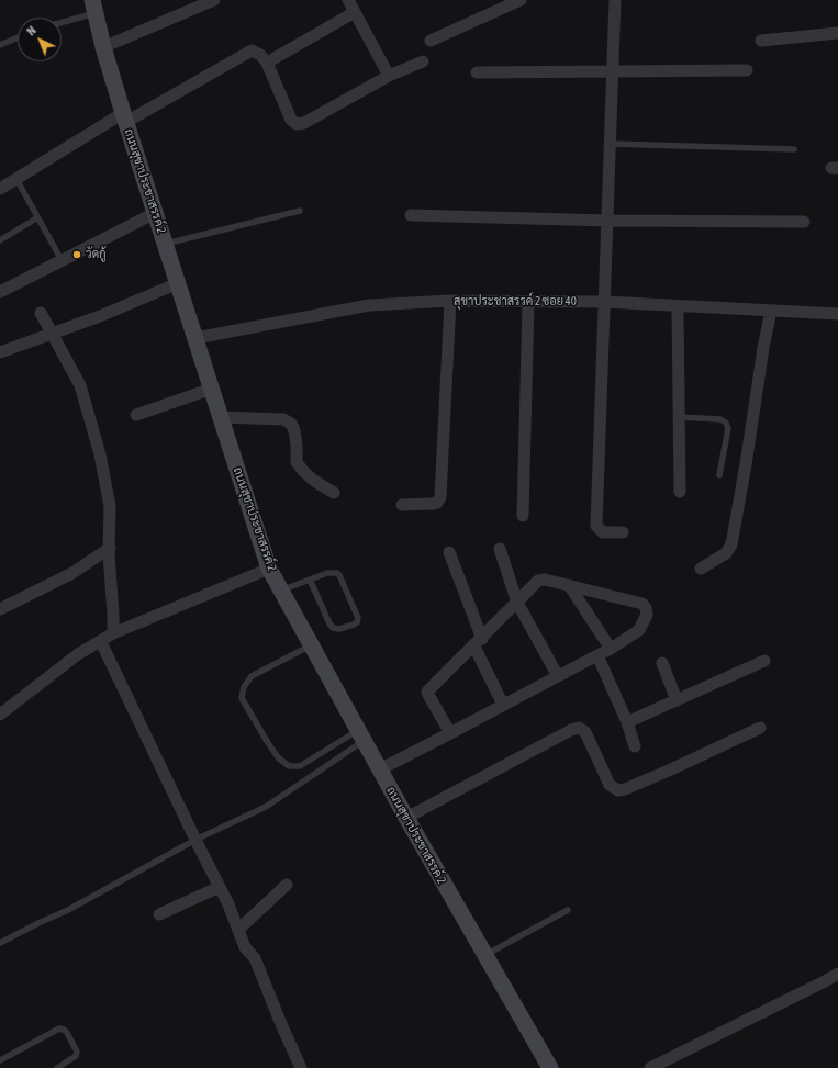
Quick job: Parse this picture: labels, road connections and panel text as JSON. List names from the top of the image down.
{
  "streets": {
    "street": ["ถนนสุขาประชาสรรค์ 2", "สุขาประชาสรรค์ 2 ซอย 40"]
  },
  "crossings": [
    ["ถนนสุขาประชาสรรค์ 2", "สุขาประชาสรรค์ 2 ซอย 40"]
  ],
  "places": ["วัดกู้"],
  "north": "top left"
}
